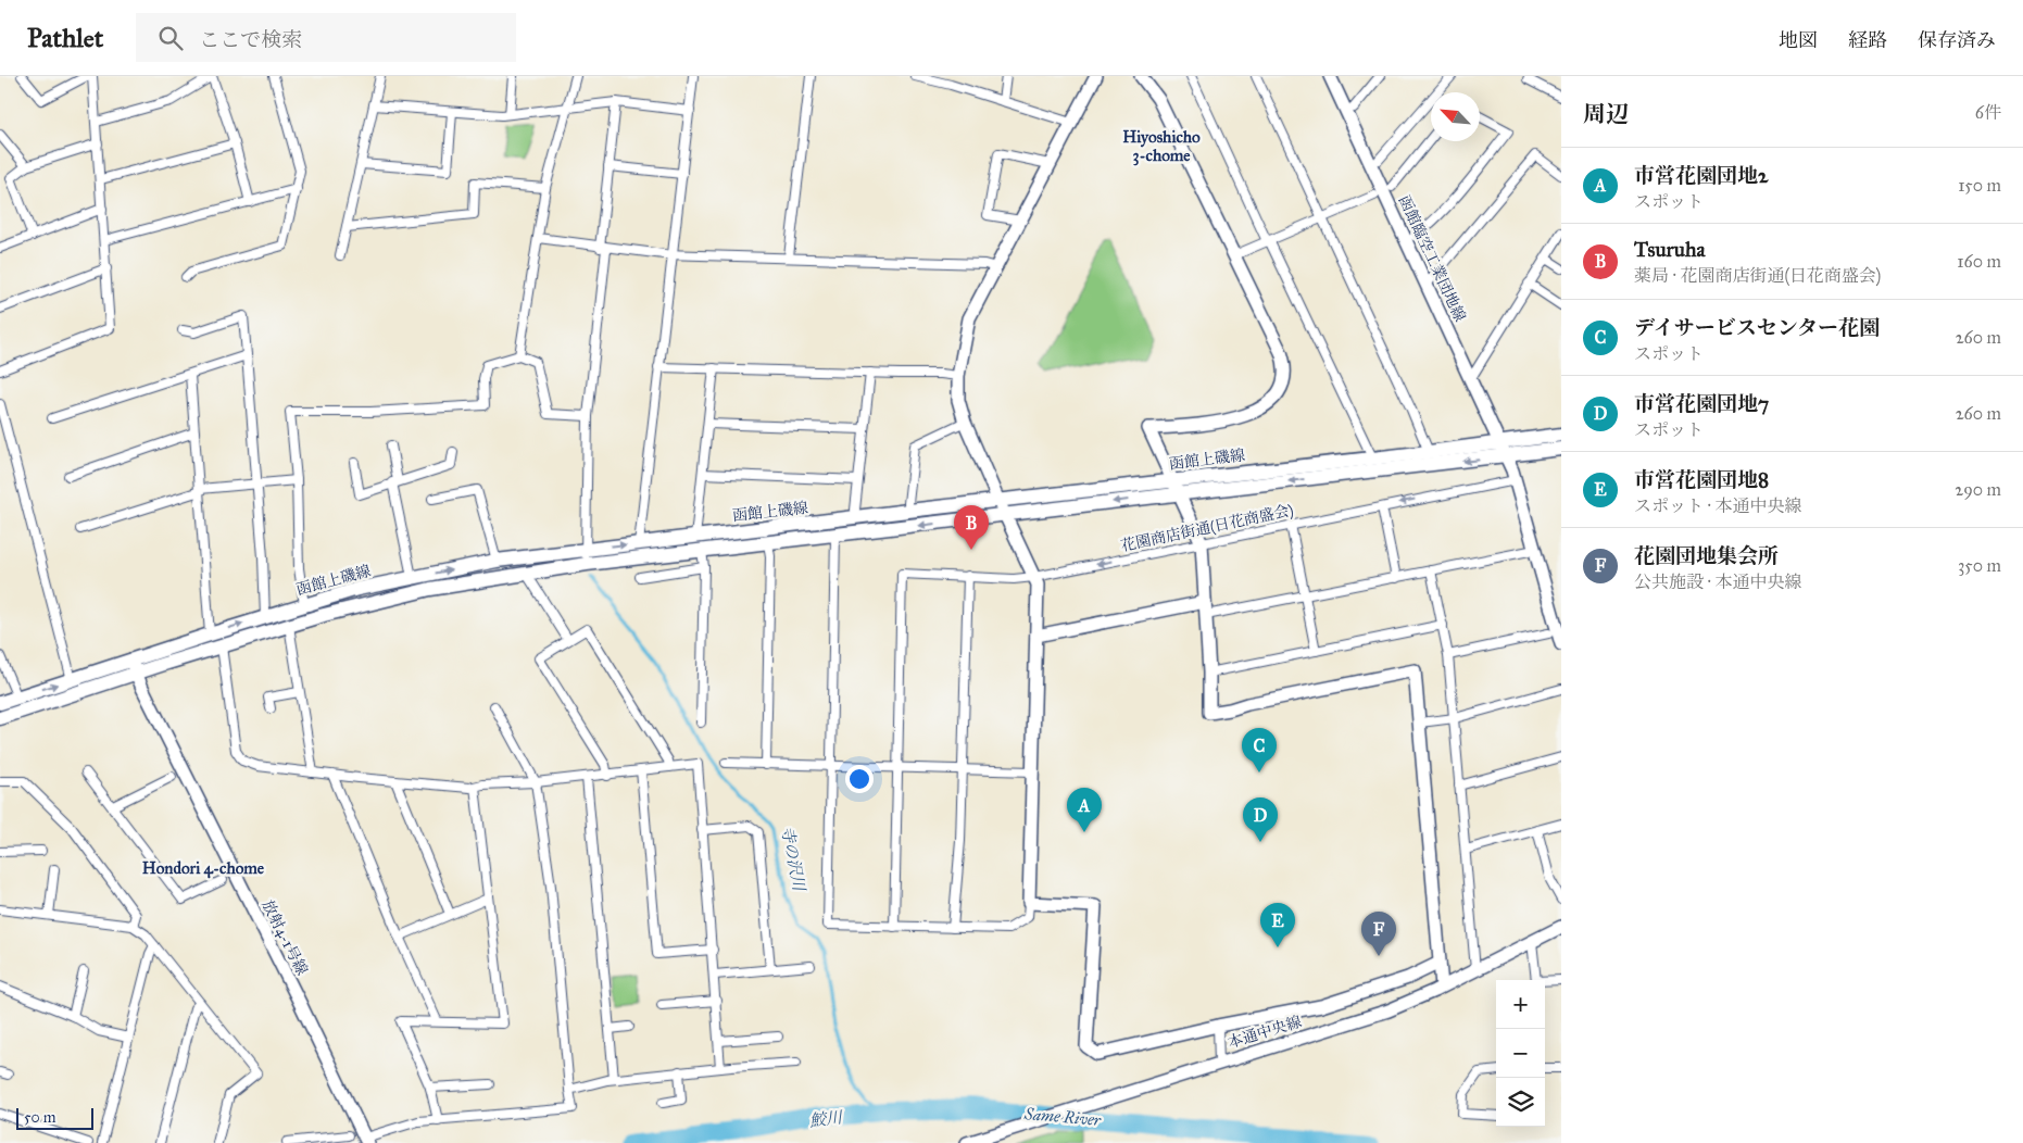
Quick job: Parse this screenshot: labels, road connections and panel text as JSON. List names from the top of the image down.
{
  "streets": {
    "main road": ["函館上磯線"],
    "street": [
      "函館臨空工業団地線",
      "花園商店街通(日花商盛会)",
      "放射4-1号線",
      "本通中央線"
    ]
  },
  "crossings": [
    ["函館臨空工業団地線", "函館上磯線"],
    ["函館臨空工業団地線", "花園商店街通(日花商盛会)"],
    ["函館上磯線", "放射4-1号線"]
  ],
  "districts": ["Hiyoshicho 3-chome", "Hondori 4-chome"],
  "water": ["寺の沢川", "Same River", "鮫川"],
  "scale_bar": "50 m",
  "north": "top left",
  "page": {
    "header": "Pathlet",
    "search": "ここで検索",
    "nav": ["地図", "経路", "保存済み"],
    "heading": ["周辺", "6件"],
    "list": [
      {
        "mark": "A",
        "name": "市営花園団地2",
        "note": "スポット",
        "value": "150 m"
      },
      {
        "mark": "B",
        "name": "Tsuruha",
        "note": "薬局 · 花園商店街通(日花商盛会)",
        "value": "160 m"
      },
      {
        "mark": "C",
        "name": "デイサービスセンター花園",
        "note": "スポット",
        "value": "260 m"
      },
      {
        "mark": "D",
        "name": "市営花園団地7",
        "note": "スポット",
        "value": "260 m"
      },
      {
        "mark": "E",
        "name": "市営花園団地8",
        "note": "スポット · 本通中央線",
        "value": "290 m"
      },
      {
        "mark": "F",
        "name": "花園団地集会所",
        "note": "公共施設 · 本通中央線",
        "value": "350 m"
      }
    ],
    "pins": [
      "B",
      "C",
      "A",
      "D",
      "E",
      "F"
    ],
    "map_buttons": ["+", "−"],
    "scale": "50 m"
  }
}
